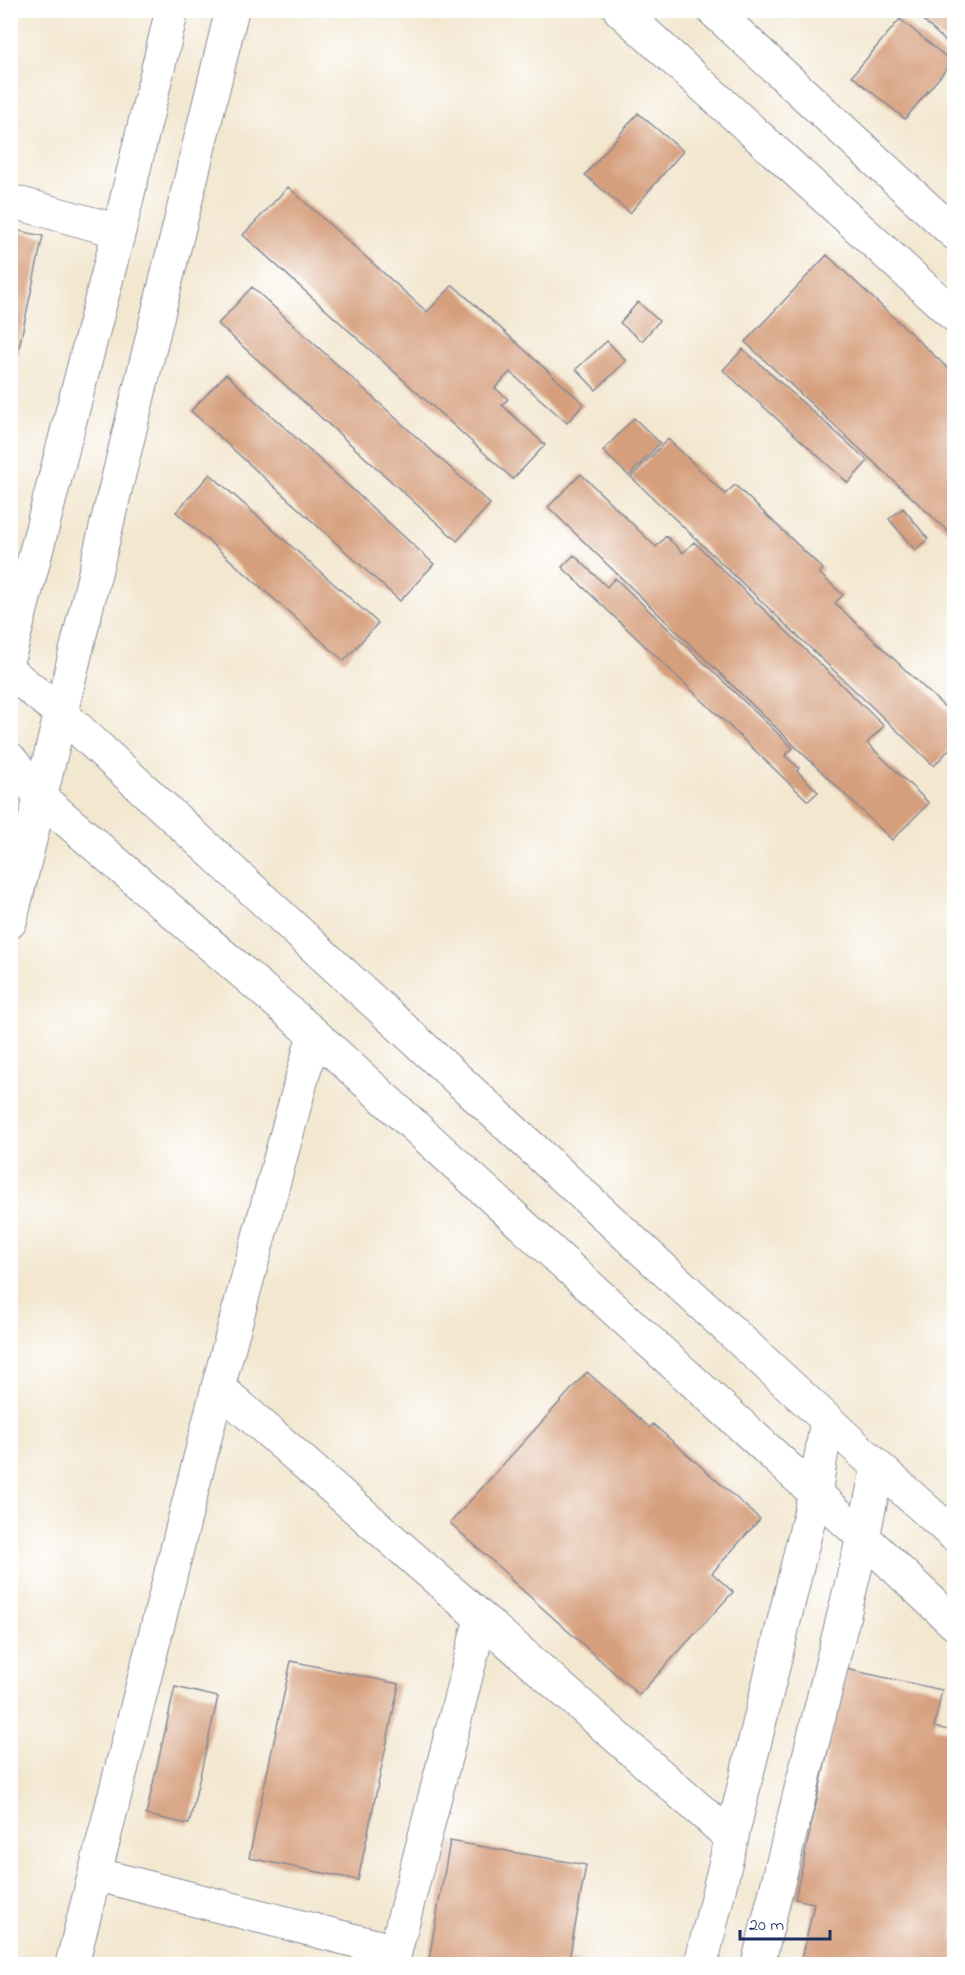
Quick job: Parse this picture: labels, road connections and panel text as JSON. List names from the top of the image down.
{
  "scale_bar": "20 m"
}
